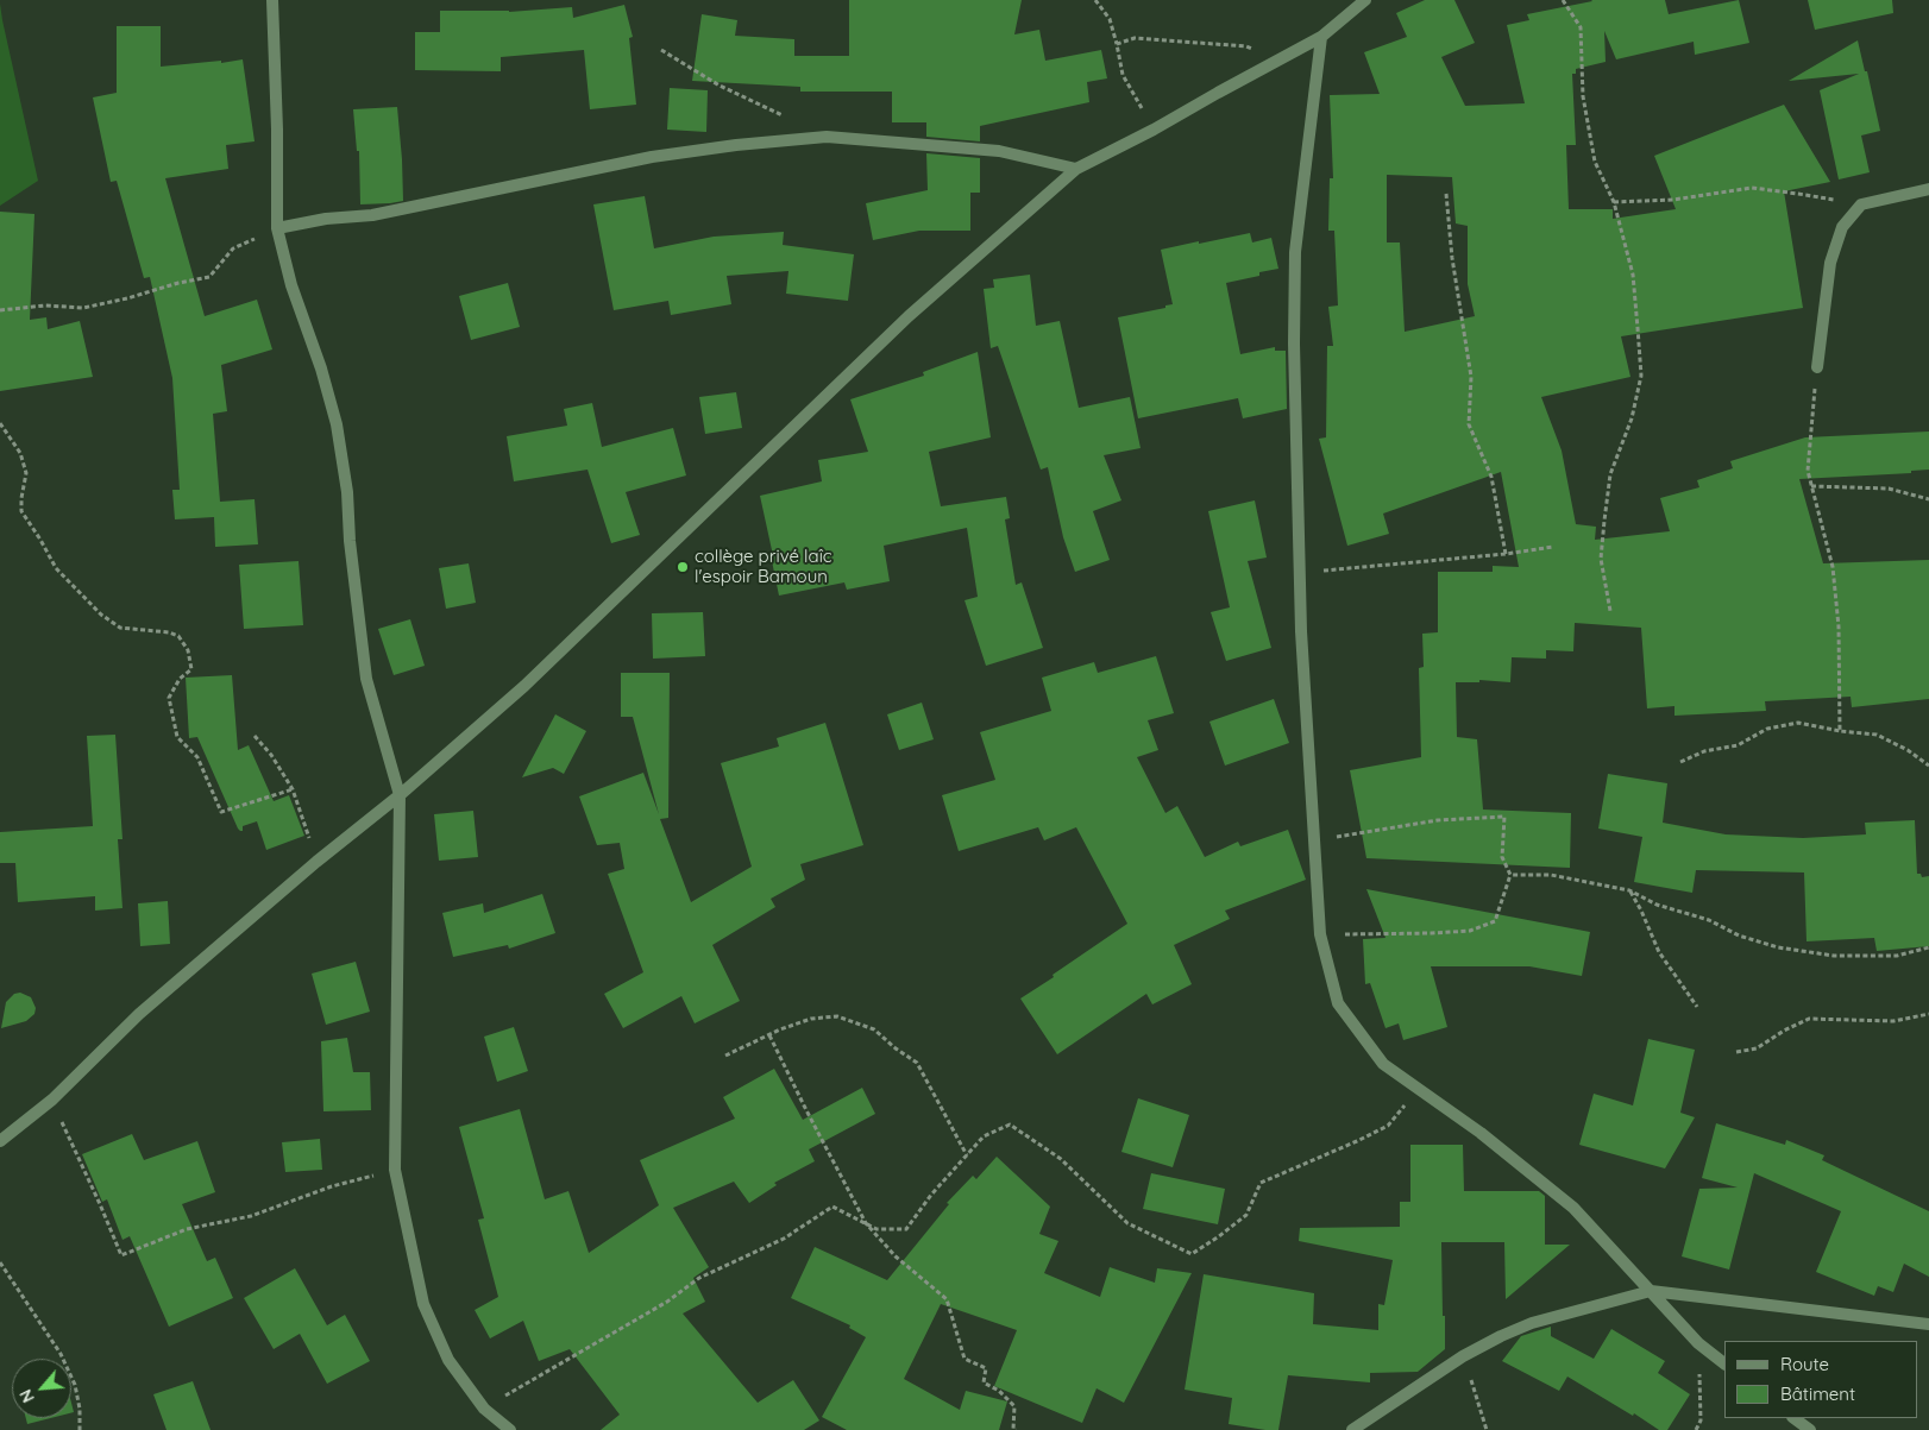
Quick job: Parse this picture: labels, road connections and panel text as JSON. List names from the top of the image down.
{
  "places": ["collège privé laîc l'espoir Bamoun"],
  "legend": ["Route", "Bâtiment"],
  "north": "bottom left"
}
